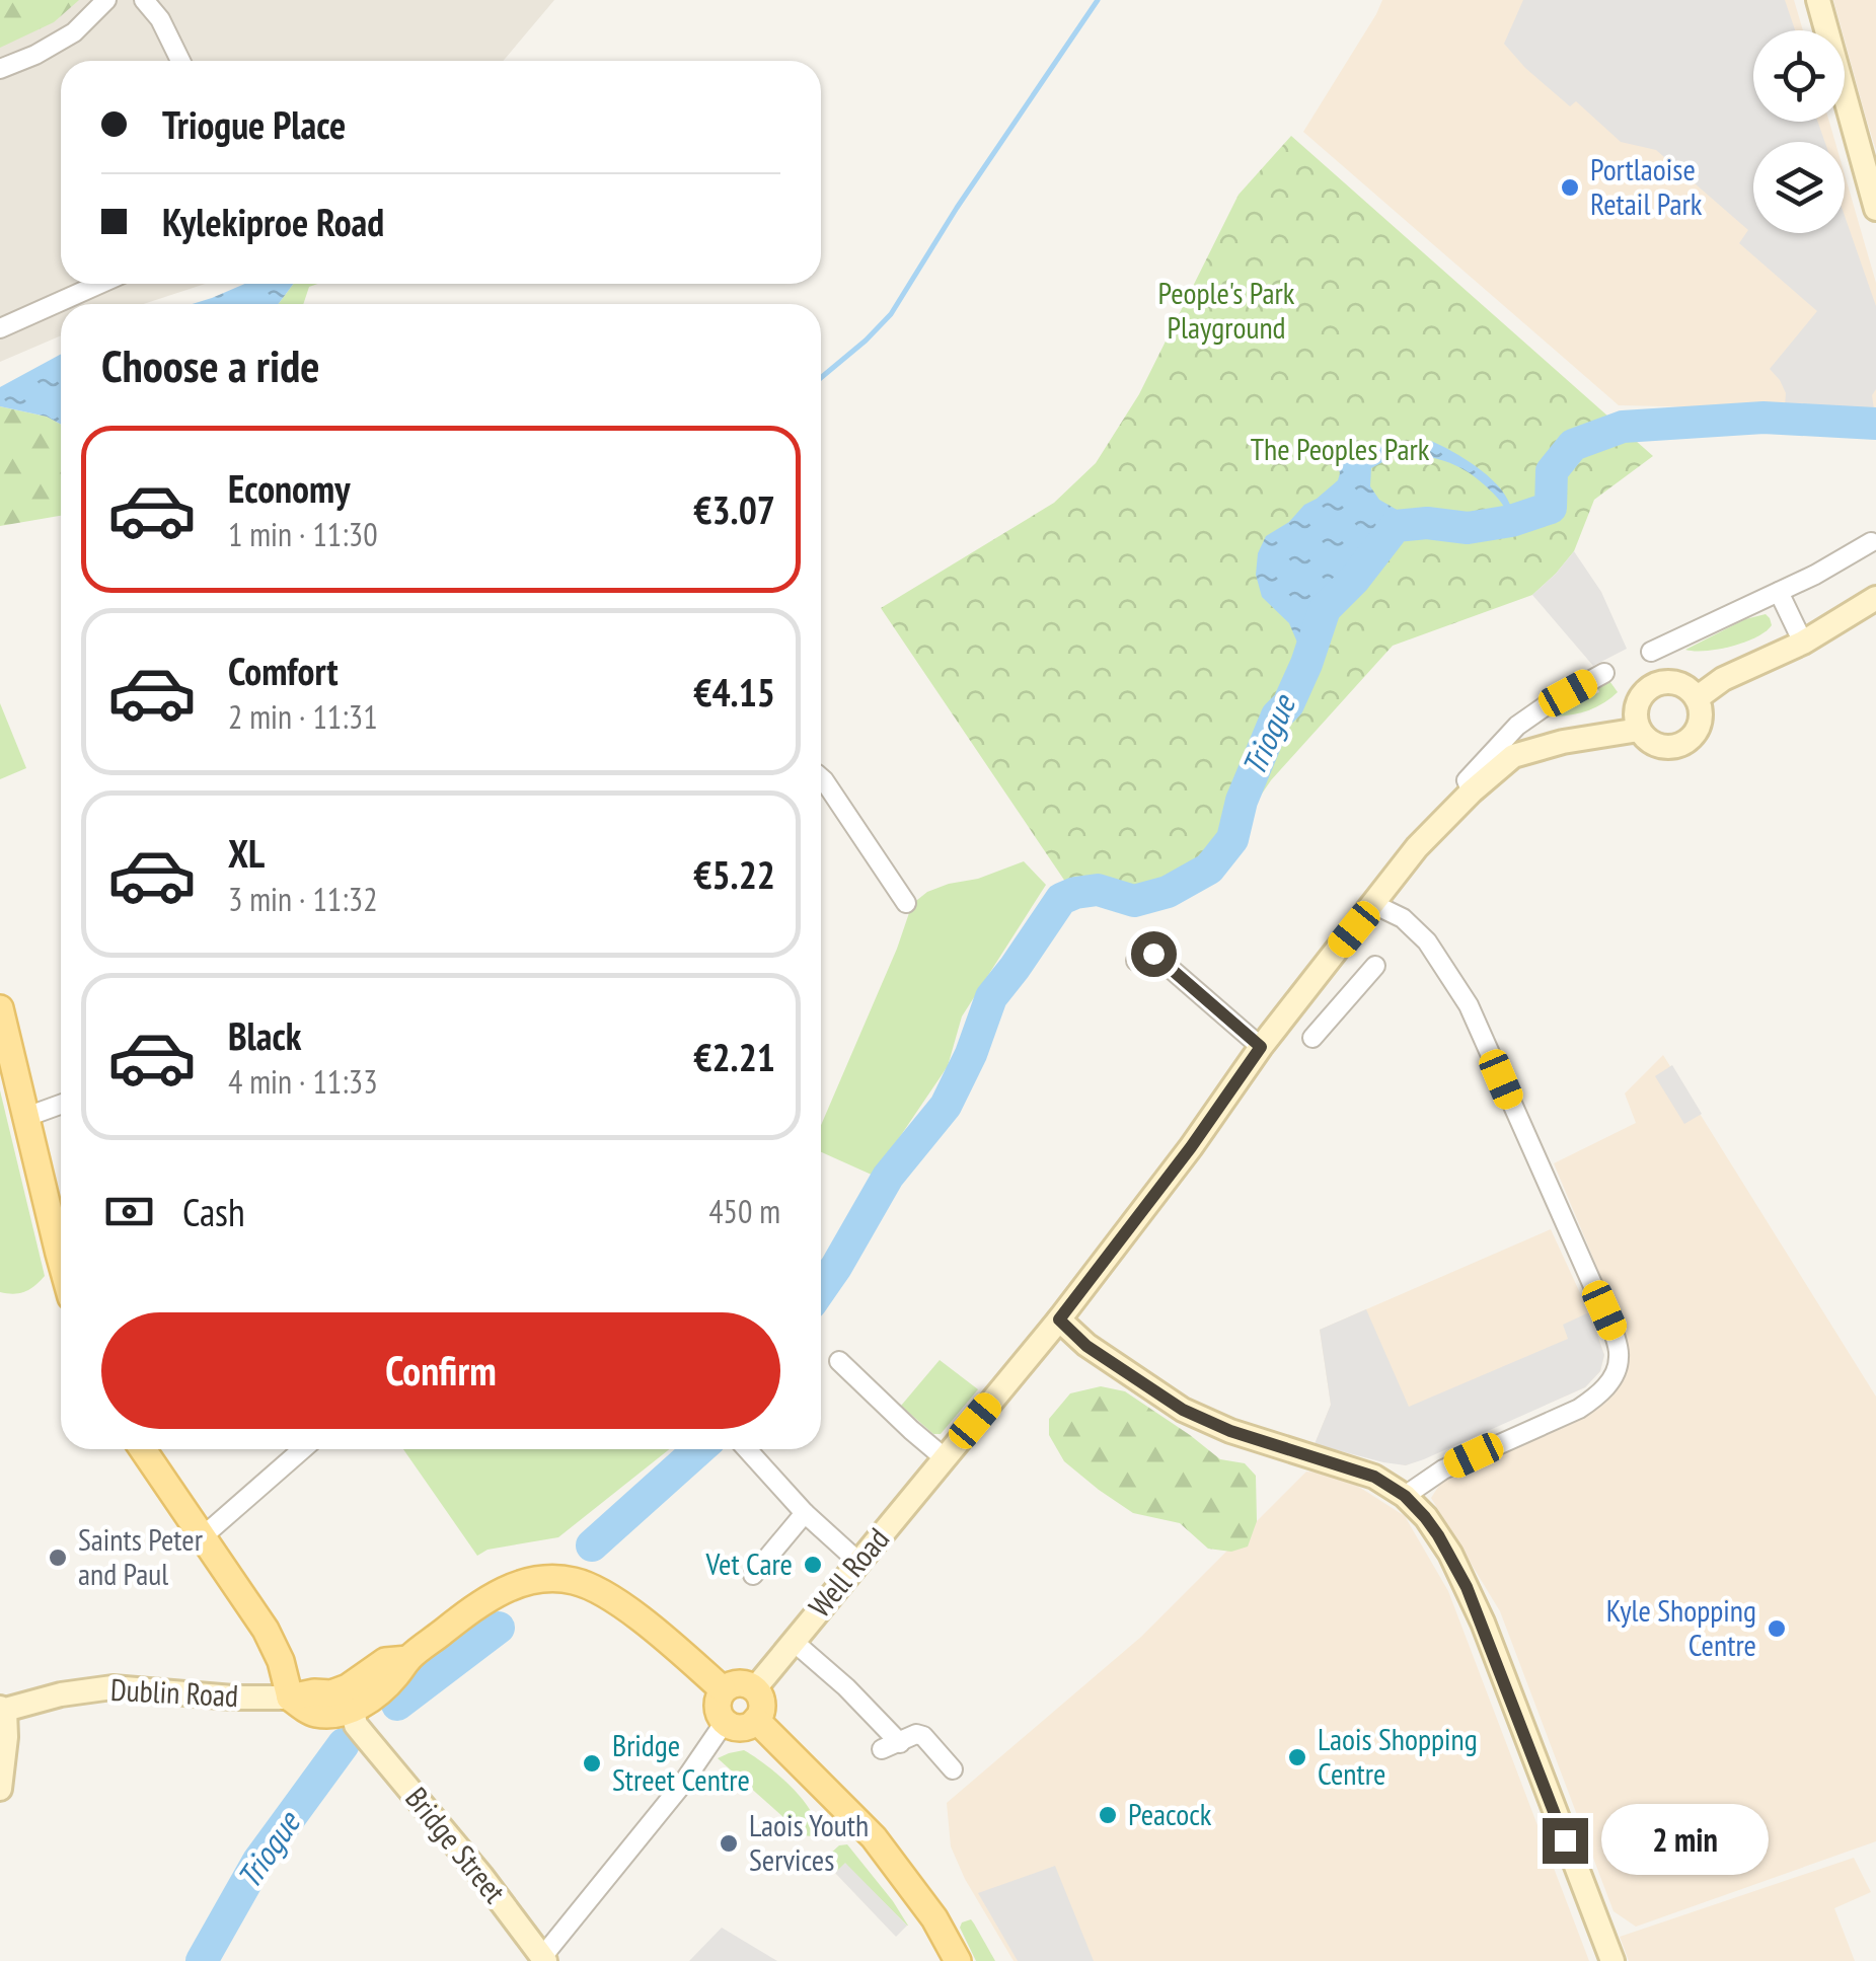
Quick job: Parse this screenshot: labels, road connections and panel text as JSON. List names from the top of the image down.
{
  "streets": {
    "main road": ["Well Road", "Dublin Road", "Bridge Street"]
  },
  "water": ["Triogue"],
  "parks": ["People's Park Playground", "The Peoples Park"],
  "places": [
    "Portlaoise Retail Park",
    "Saints Peter and Paul",
    "Vet Care",
    "Kyle Shopping Centre",
    "Laois Shopping Centre",
    "Bridge Street Centre",
    "Peacock",
    "Laois Youth Services"
  ],
  "page": {
    "banner": ["Triogue Place", "Kylekiproe Road"],
    "heading": "Choose a ride",
    "list": [
      {
        "name": "Economy",
        "note": "1 min · 11:30",
        "value": "€3.07"
      },
      {
        "name": "Comfort",
        "note": "2 min · 11:31",
        "value": "€4.15"
      },
      {
        "name": "XL",
        "note": "3 min · 11:32",
        "value": "€5.22"
      },
      {
        "name": "Black",
        "note": "4 min · 11:33",
        "value": "€2.21"
      }
    ],
    "pay": ["Cash", "450 m"],
    "buttons": "Confirm",
    "bubble": "2 min"
  }
}
